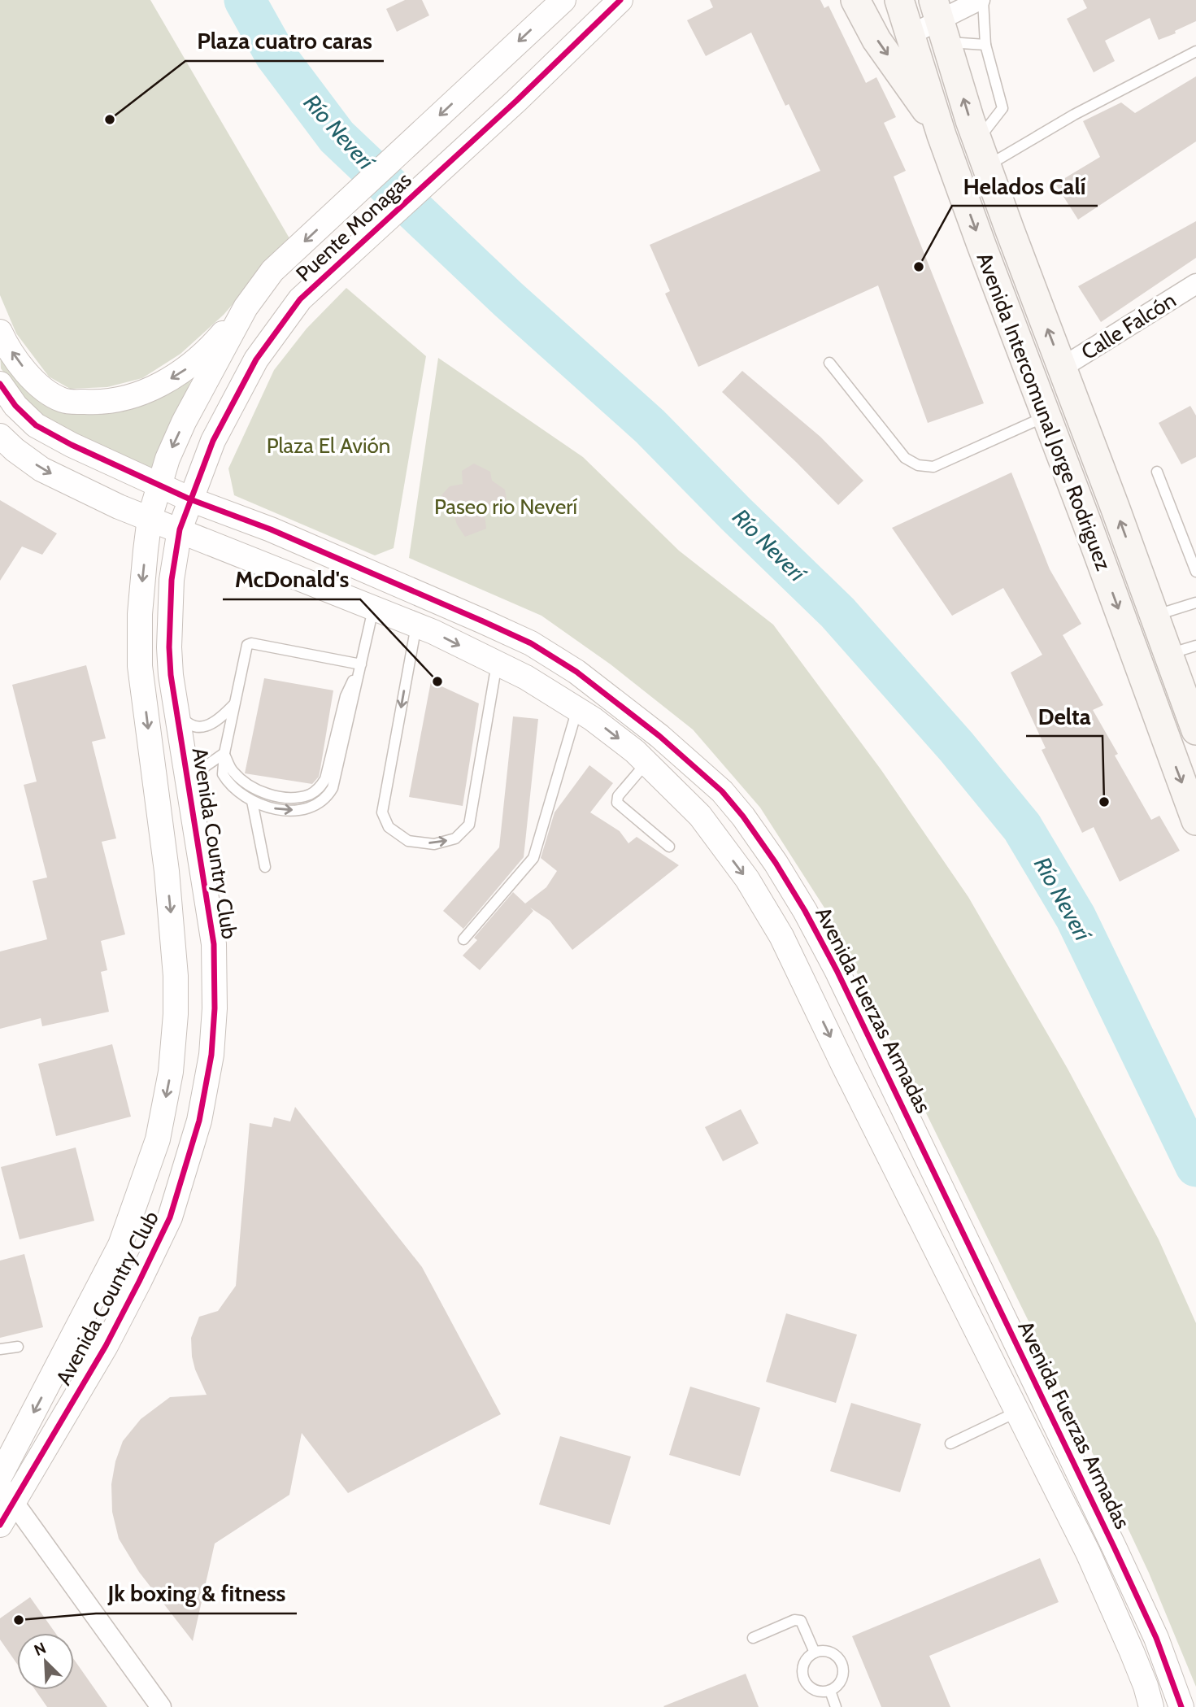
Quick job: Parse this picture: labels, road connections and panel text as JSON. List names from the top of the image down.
{
  "streets": {
    "main road": ["Avenida Intercomunal Jorge Rodriguez"],
    "street": [
      "Puente Monagas",
      "Calle Falcón",
      "Avenida Country Club",
      "Avenida Fuerzas Armadas"
    ]
  },
  "crossings": [
    ["Puente Monagas", "Avenida Country Club"],
    ["Puente Monagas", "Avenida Fuerzas Armadas"],
    ["Calle Falcón", "Avenida Intercomunal Jorge Rodriguez"],
    ["Avenida Country Club", "Avenida Fuerzas Armadas"]
  ],
  "water": ["Río Neverí"],
  "parks": ["Plaza El Avión", "Paseo rio Neverí"],
  "places": [
    "Plaza cuatro caras",
    "Helados Calí",
    "McDonald's",
    "Delta",
    "Jk boxing & fitness"
  ],
  "north": "top left"
}
